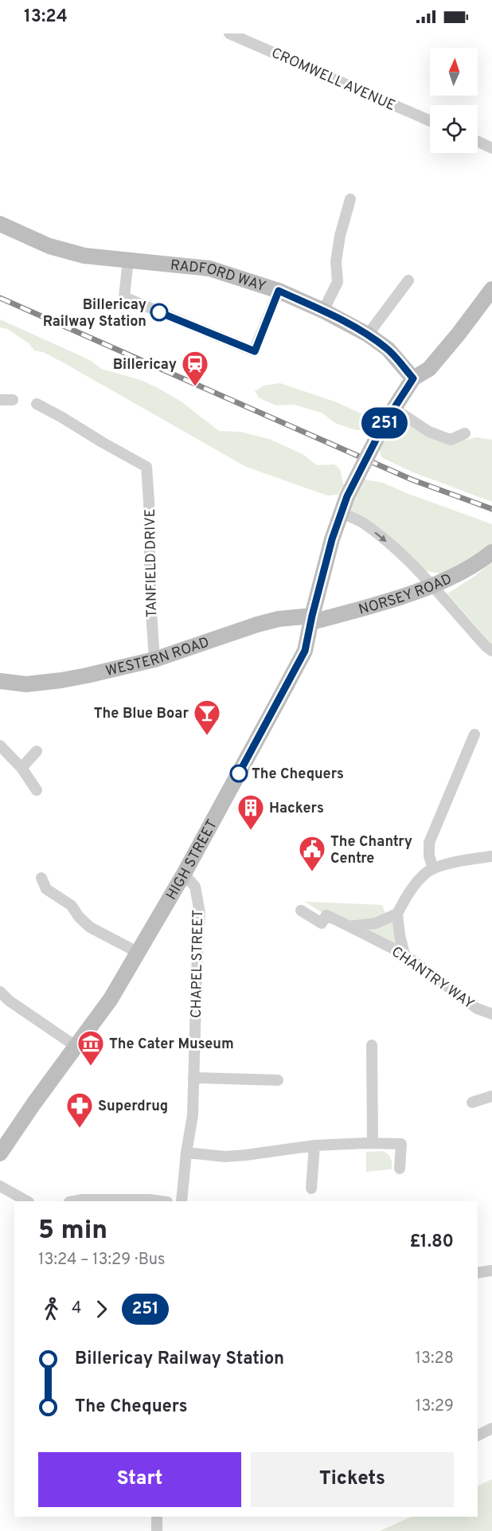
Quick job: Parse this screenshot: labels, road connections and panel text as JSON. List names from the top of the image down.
{
  "streets": {
    "main road": [
      "RADFORD WAY",
      "NORSEY ROAD",
      "WESTERN ROAD",
      "HIGH STREET"
    ],
    "street": [
      "CROMWELL AVENUE",
      "TANFIELD DRIVE",
      "CHAPEL STREET",
      "CHANTRY WAY"
    ]
  },
  "crossings": [
    ["RADFORD WAY", "HIGH STREET"],
    ["TANFIELD DRIVE", "WESTERN ROAD"],
    ["NORSEY ROAD", "WESTERN ROAD"],
    ["NORSEY ROAD", "HIGH STREET"],
    ["WESTERN ROAD", "HIGH STREET"],
    ["HIGH STREET", "CHAPEL STREET"]
  ],
  "places": {
    "other": ["Billericay Railway Station", "The Chequers"],
    "station": ["Billericay"],
    "bar": ["The Blue Boar"],
    "building": ["Hackers"],
    "public building": ["The Chantry Centre"],
    "museum": ["The Cater Museum"],
    "pharmacy": ["Superdrug"]
  },
  "lines": ["bus line 251"],
  "north": "top",
  "page": {
    "status": "13:24",
    "on_map": "251",
    "heading": ["5 min", "13:24 – 13:29 · Bus", "£1.80"],
    "legs": ["4", "251"],
    "list": [
      {
        "name": "Billericay Railway Station",
        "value": "13:28"
      },
      {
        "name": "The Chequers",
        "value": "13:29"
      }
    ],
    "buttons": ["Start", "Tickets"]
  }
}
